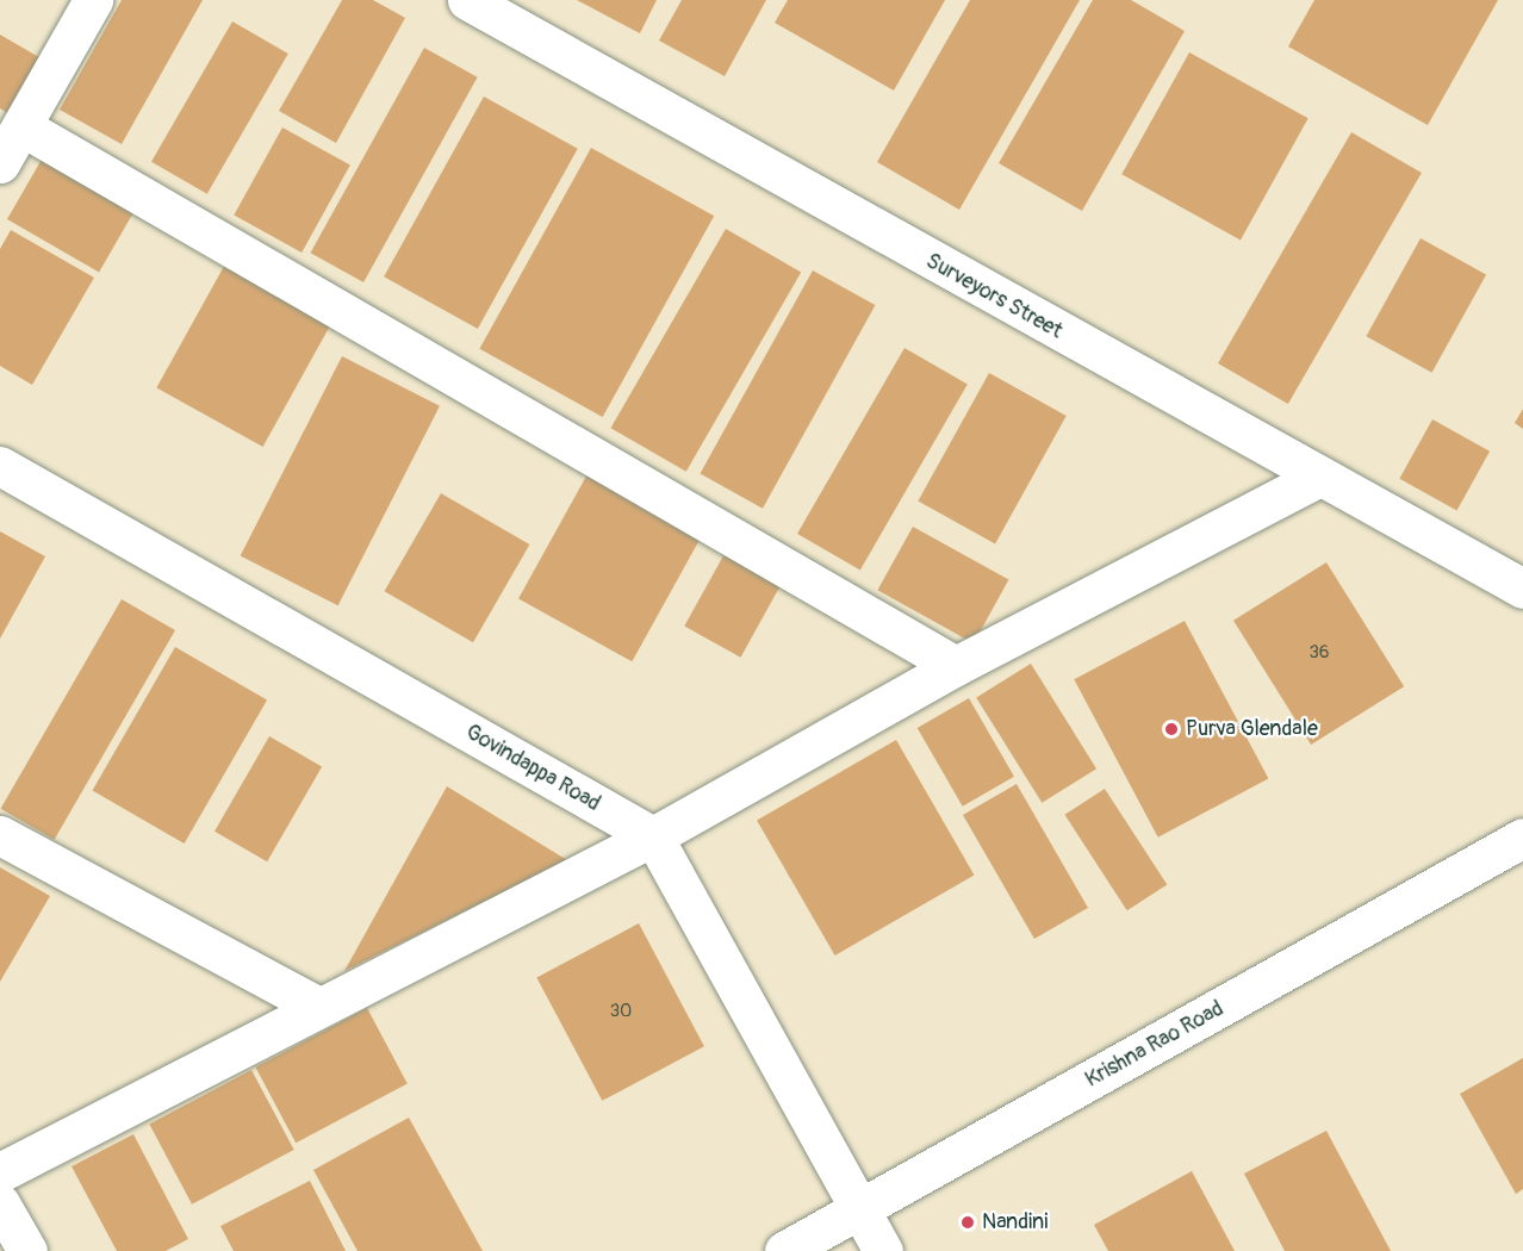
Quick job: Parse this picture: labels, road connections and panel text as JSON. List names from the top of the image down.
{
  "streets": {
    "street": ["Surveyors Street", "Govindappa Road", "Krishna Rao Road"]
  },
  "places": ["Purva Glendale", "Nandini"],
  "house_numbers": ["36", "30"]
}
